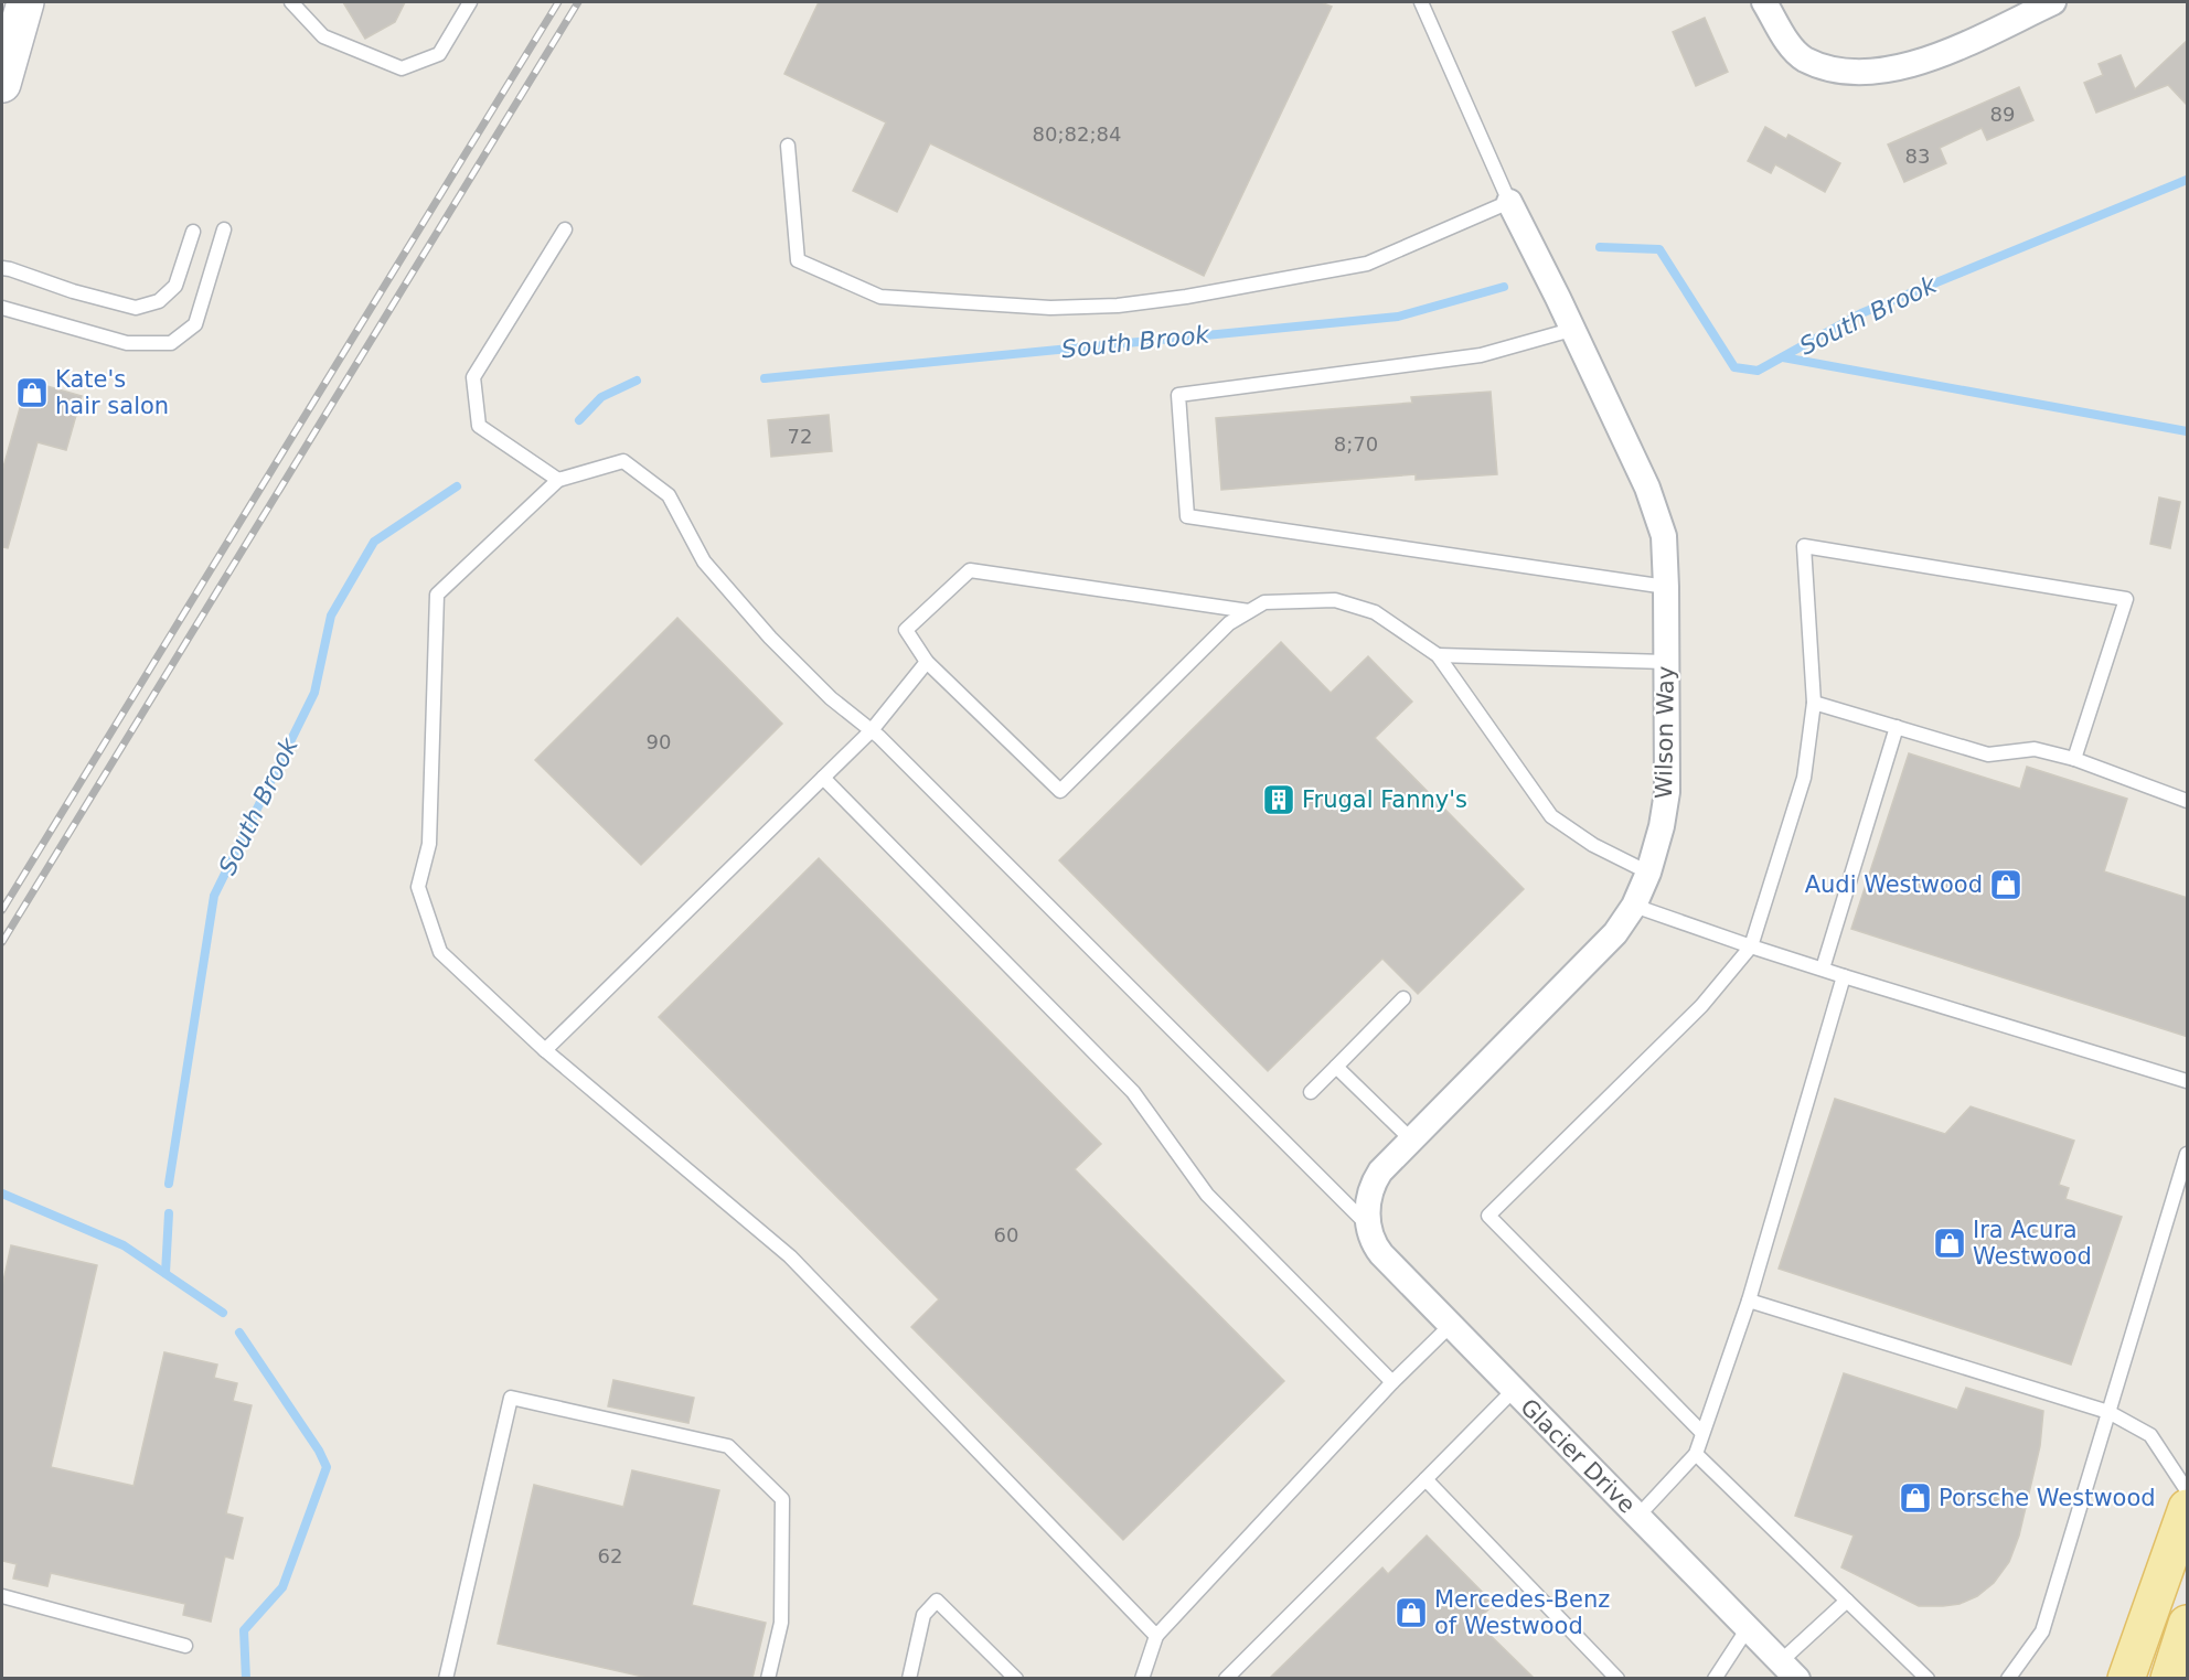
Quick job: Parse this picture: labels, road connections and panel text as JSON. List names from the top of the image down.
{
  "streets": {
    "street": ["Wilson Way", "Glacier Drive"]
  },
  "crossings": [
    ["Wilson Way", "Glacier Drive"]
  ],
  "water": ["South Brook"],
  "places": {
    "shop": [
      "Kate's hair salon",
      "Audi Westwood",
      "Ira Acura Westwood",
      "Porsche Westwood",
      "Mercedes-Benz of Westwood"
    ],
    "building": ["Frugal Fanny's"]
  },
  "house_numbers": [
    "89",
    "80;82;84",
    "83",
    "72",
    "8;70",
    "90",
    "60",
    "62"
  ]
}
